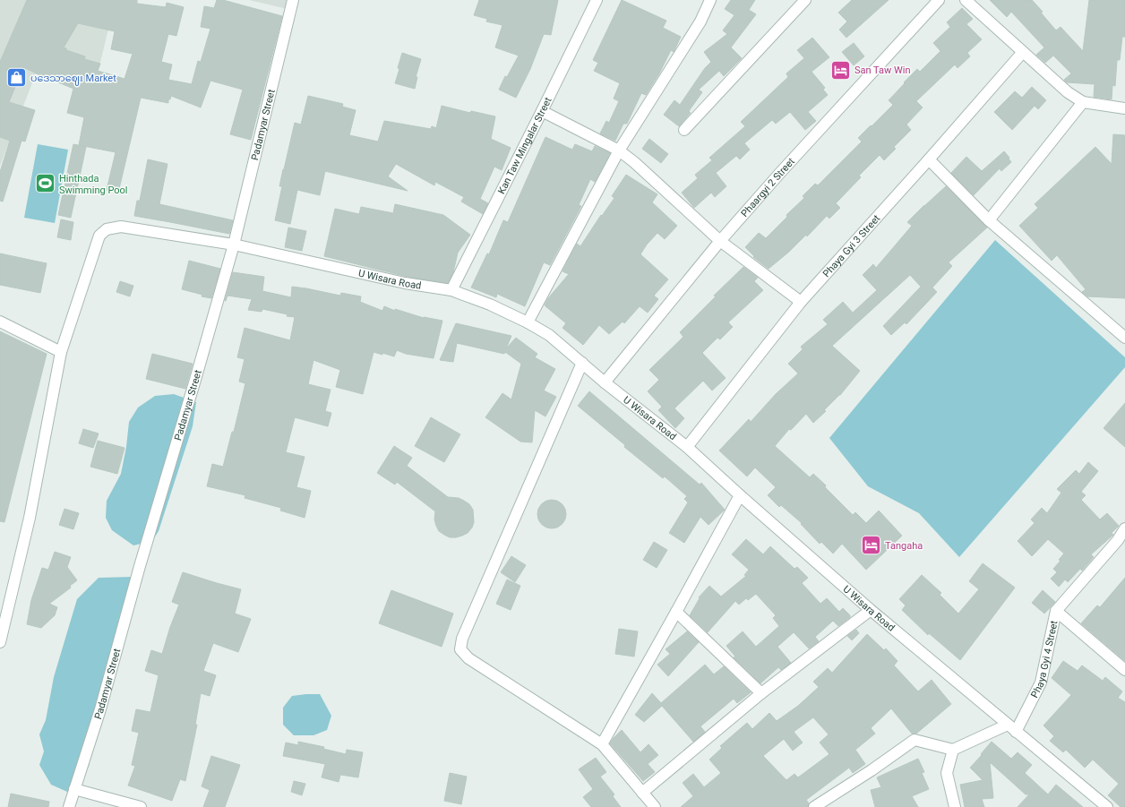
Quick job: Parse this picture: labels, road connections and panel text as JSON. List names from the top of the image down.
{
  "streets": {
    "street": [
      "Padamyar Street",
      "Kan Taw Mingalar Street",
      "Phaargyi 2 Street",
      "Phaya Gyi 3 Street",
      "U Wisara Road",
      "Phaya Gyi 4 Street"
    ]
  },
  "crossings": [
    ["Padamyar Street", "U Wisara Road"],
    ["Kan Taw Mingalar Street", "U Wisara Road"],
    ["Phaargyi 2 Street", "U Wisara Road"],
    ["Phaya Gyi 3 Street", "U Wisara Road"],
    ["U Wisara Road", "Phaya Gyi 4 Street"]
  ],
  "places": {
    "hotel": ["San Taw Win", "Tangaha"],
    "shop": ["ပဒေသာဈေး Market"],
    "sports": ["Hinthada Swimming Pool"]
  }
}
